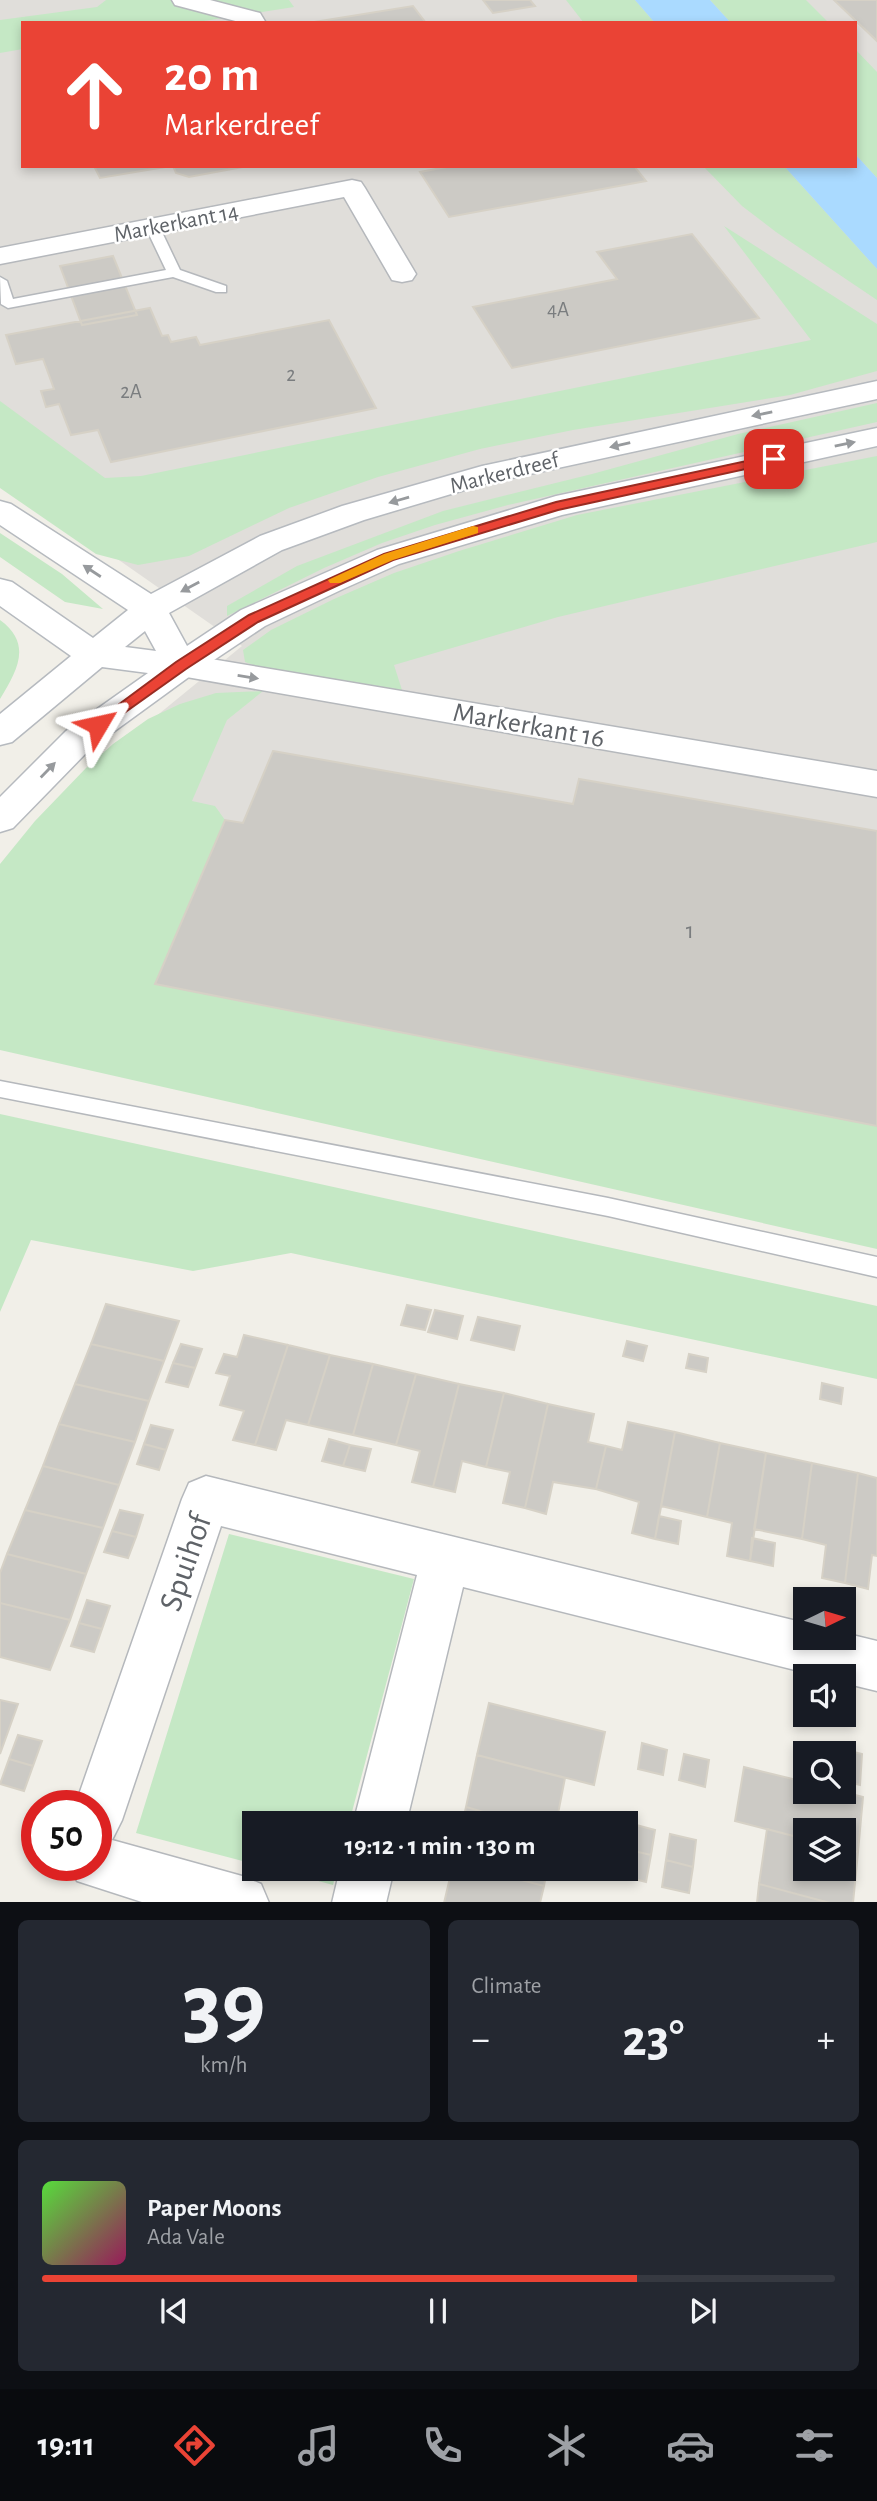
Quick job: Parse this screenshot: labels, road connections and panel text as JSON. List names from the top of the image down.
{
  "streets": {
    "main road": [
      "Markerkant 14",
      "Markerdreef",
      "Markerkant 16",
      "Spuihof"
    ]
  },
  "crossings": [
    ["Markerdreef", "Markerkant 16"]
  ],
  "one_way": ["Markerkant 16"],
  "house_numbers": [
    "4A",
    "2",
    "2A",
    "1"
  ],
  "north": "right",
  "page": {
    "turn": ["20 m", "Markerdreef"],
    "limit": "50",
    "trip": "19:12 · 1 min · 130 m",
    "tile": [
      ["39", "km/h"],
      "Climate"
    ],
    "heat": ["−", "23°", "+"],
    "song": ["Paper Moons", "Ada Vale"],
    "tabs": "19:11"
  }
}
